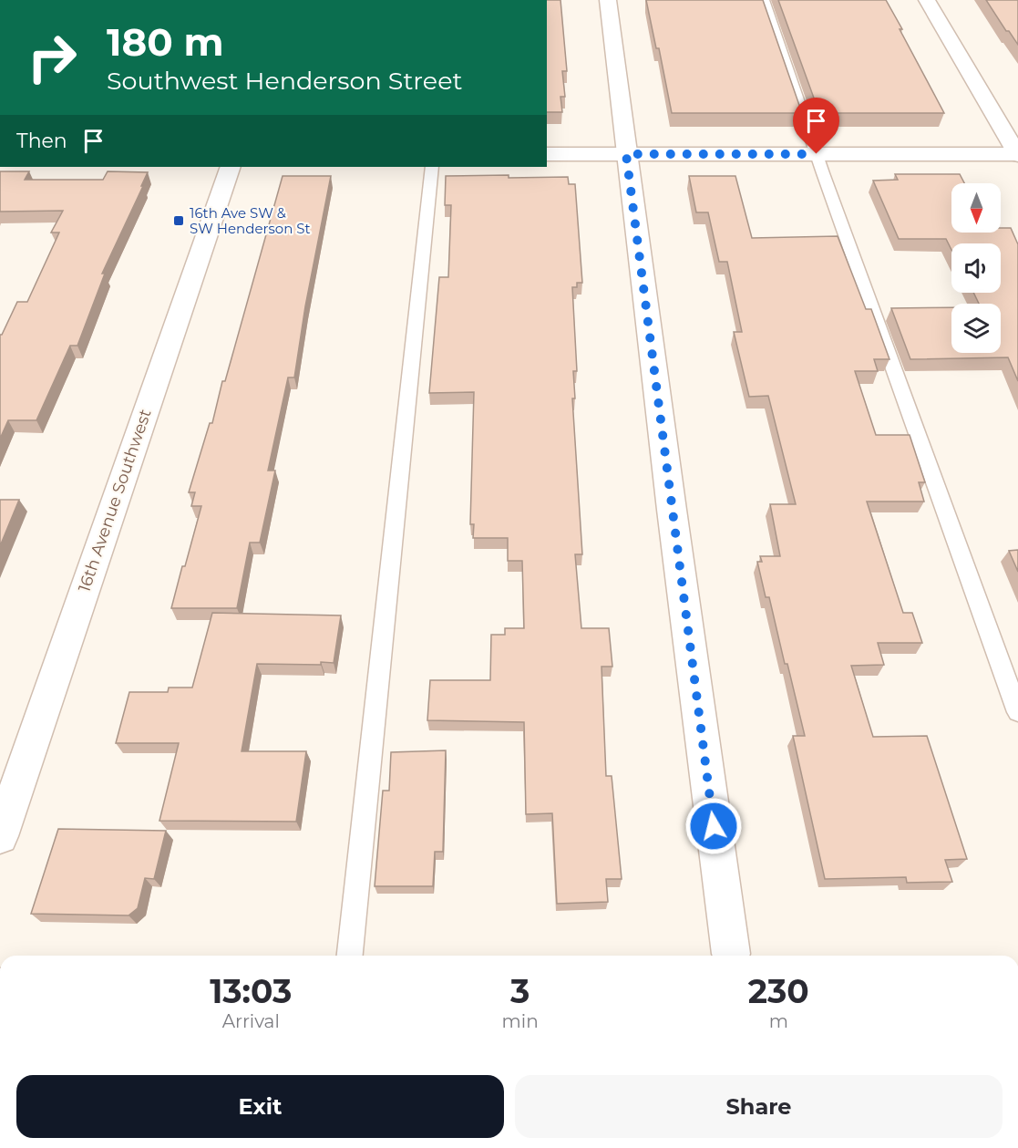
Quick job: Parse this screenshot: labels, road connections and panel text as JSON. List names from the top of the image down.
{
  "streets": {
    "street": ["16th Avenue Southwest"]
  },
  "places": {
    "transit": ["16th Ave SW & SW Henderson St"]
  },
  "north": "bottom",
  "page": {
    "turn": ["180 m", "Southwest Henderson Street"],
    "then": "Then",
    "eta": [
      "13:03",
      "Arrival",
      "3",
      "min",
      "230",
      "m"
    ],
    "buttons": ["Exit", "Share"]
  }
}
